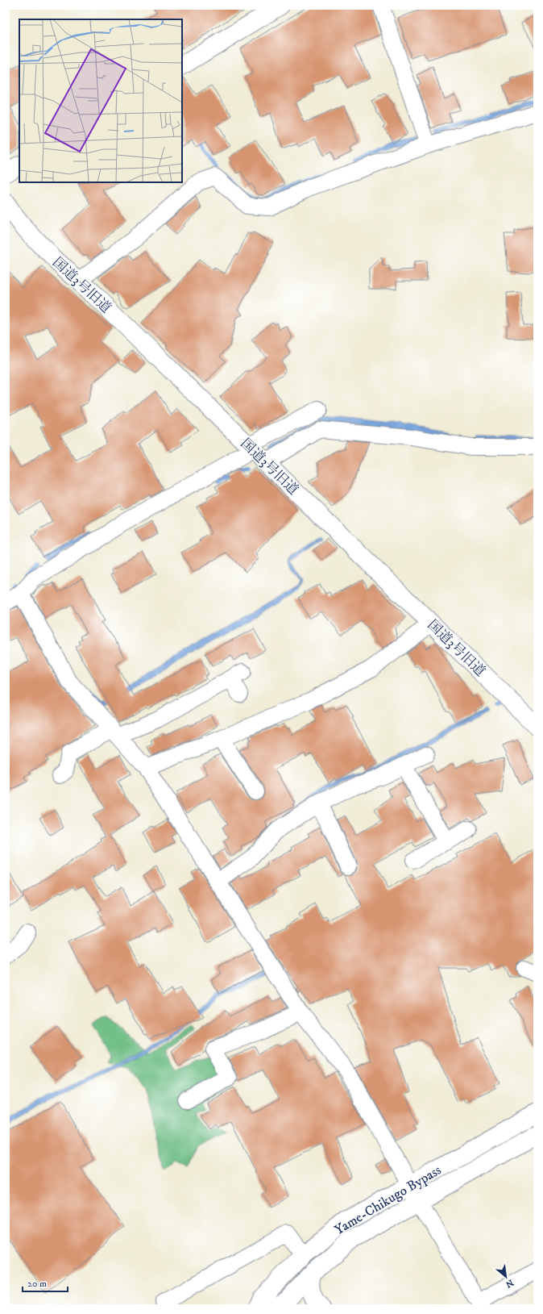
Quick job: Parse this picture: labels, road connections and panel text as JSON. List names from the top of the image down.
{
  "streets": {
    "main road": ["国道3号旧道", "Yame-Chikugo Bypass"]
  },
  "scale_bar": "20 m",
  "north": "bottom right"
}
